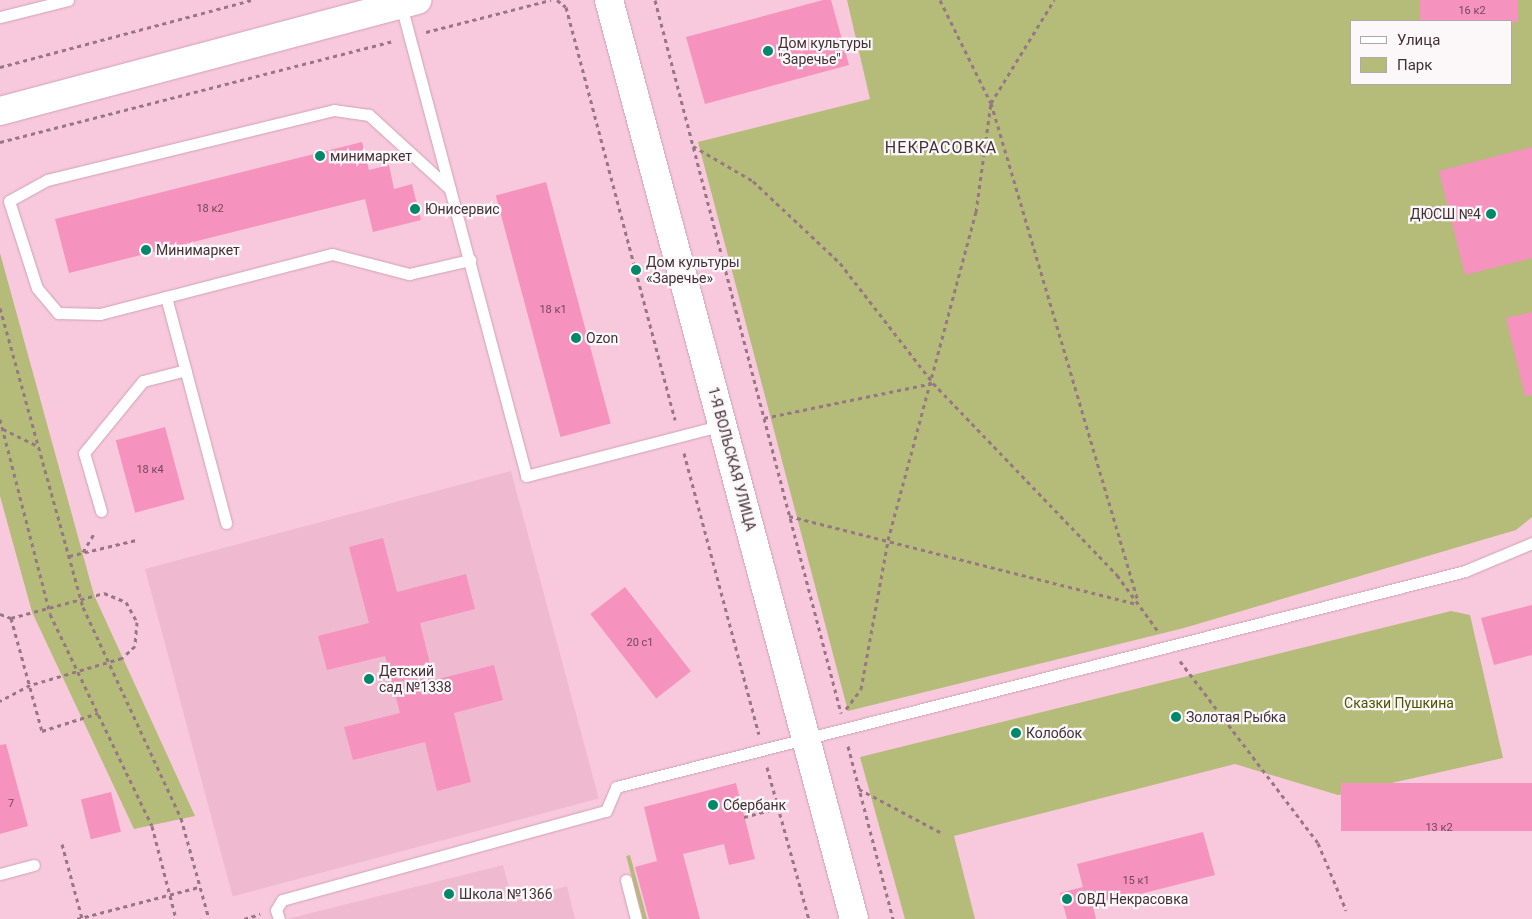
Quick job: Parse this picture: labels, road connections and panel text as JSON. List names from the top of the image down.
{
  "streets": {
    "street": ["1-Я ВОЛЬСКАЯ УЛИЦА"]
  },
  "districts": ["НЕКРАСОВКА"],
  "parks": ["Сказки Пушкина"],
  "places": [
    "Дом культуры \"Заречье\"",
    "минимаркет",
    "Юнисервис",
    "ДЮСШ №4",
    "Минимаркет",
    "Дом культуры «Заречье»",
    "Ozon",
    "Детский сад №1338",
    "Золотая Рыбка",
    "Колобок",
    "Сбербанк",
    "Школа №1366",
    "ОВД Некрасовка"
  ],
  "house_numbers": [
    "16 к2",
    "18 к2",
    "18 к1",
    "18 к4",
    "20 с1",
    "7",
    "13 к2",
    "15 к1"
  ],
  "legend": ["Улица", "Парк"]
}
